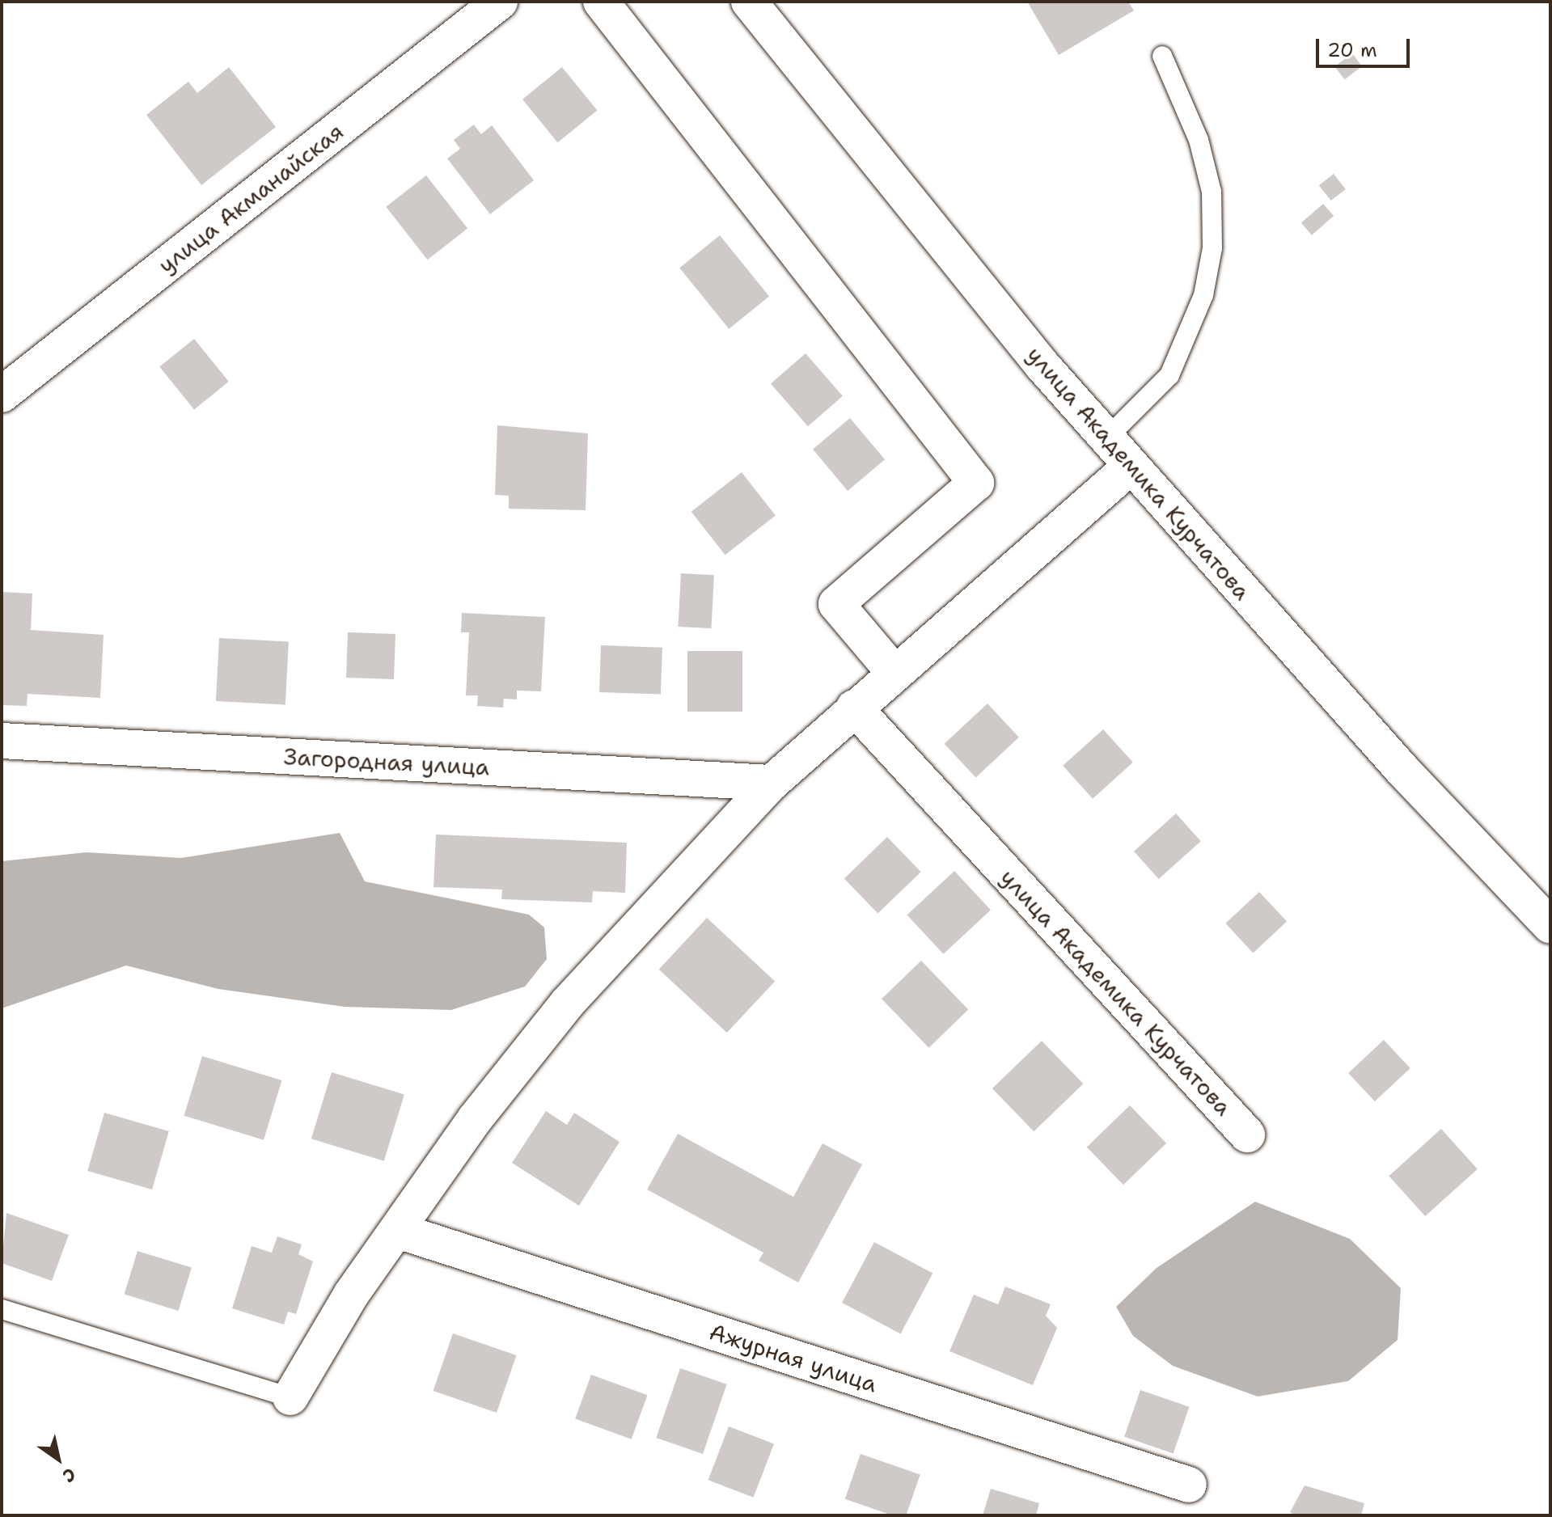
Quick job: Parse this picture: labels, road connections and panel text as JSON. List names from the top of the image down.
{
  "streets": {
    "street": [
      "улица Акманайская",
      "улица Академика Курчатова",
      "Загородная улица",
      "Ажурная улица"
    ]
  },
  "scale_bar": "20 m",
  "north": "bottom right"
}
